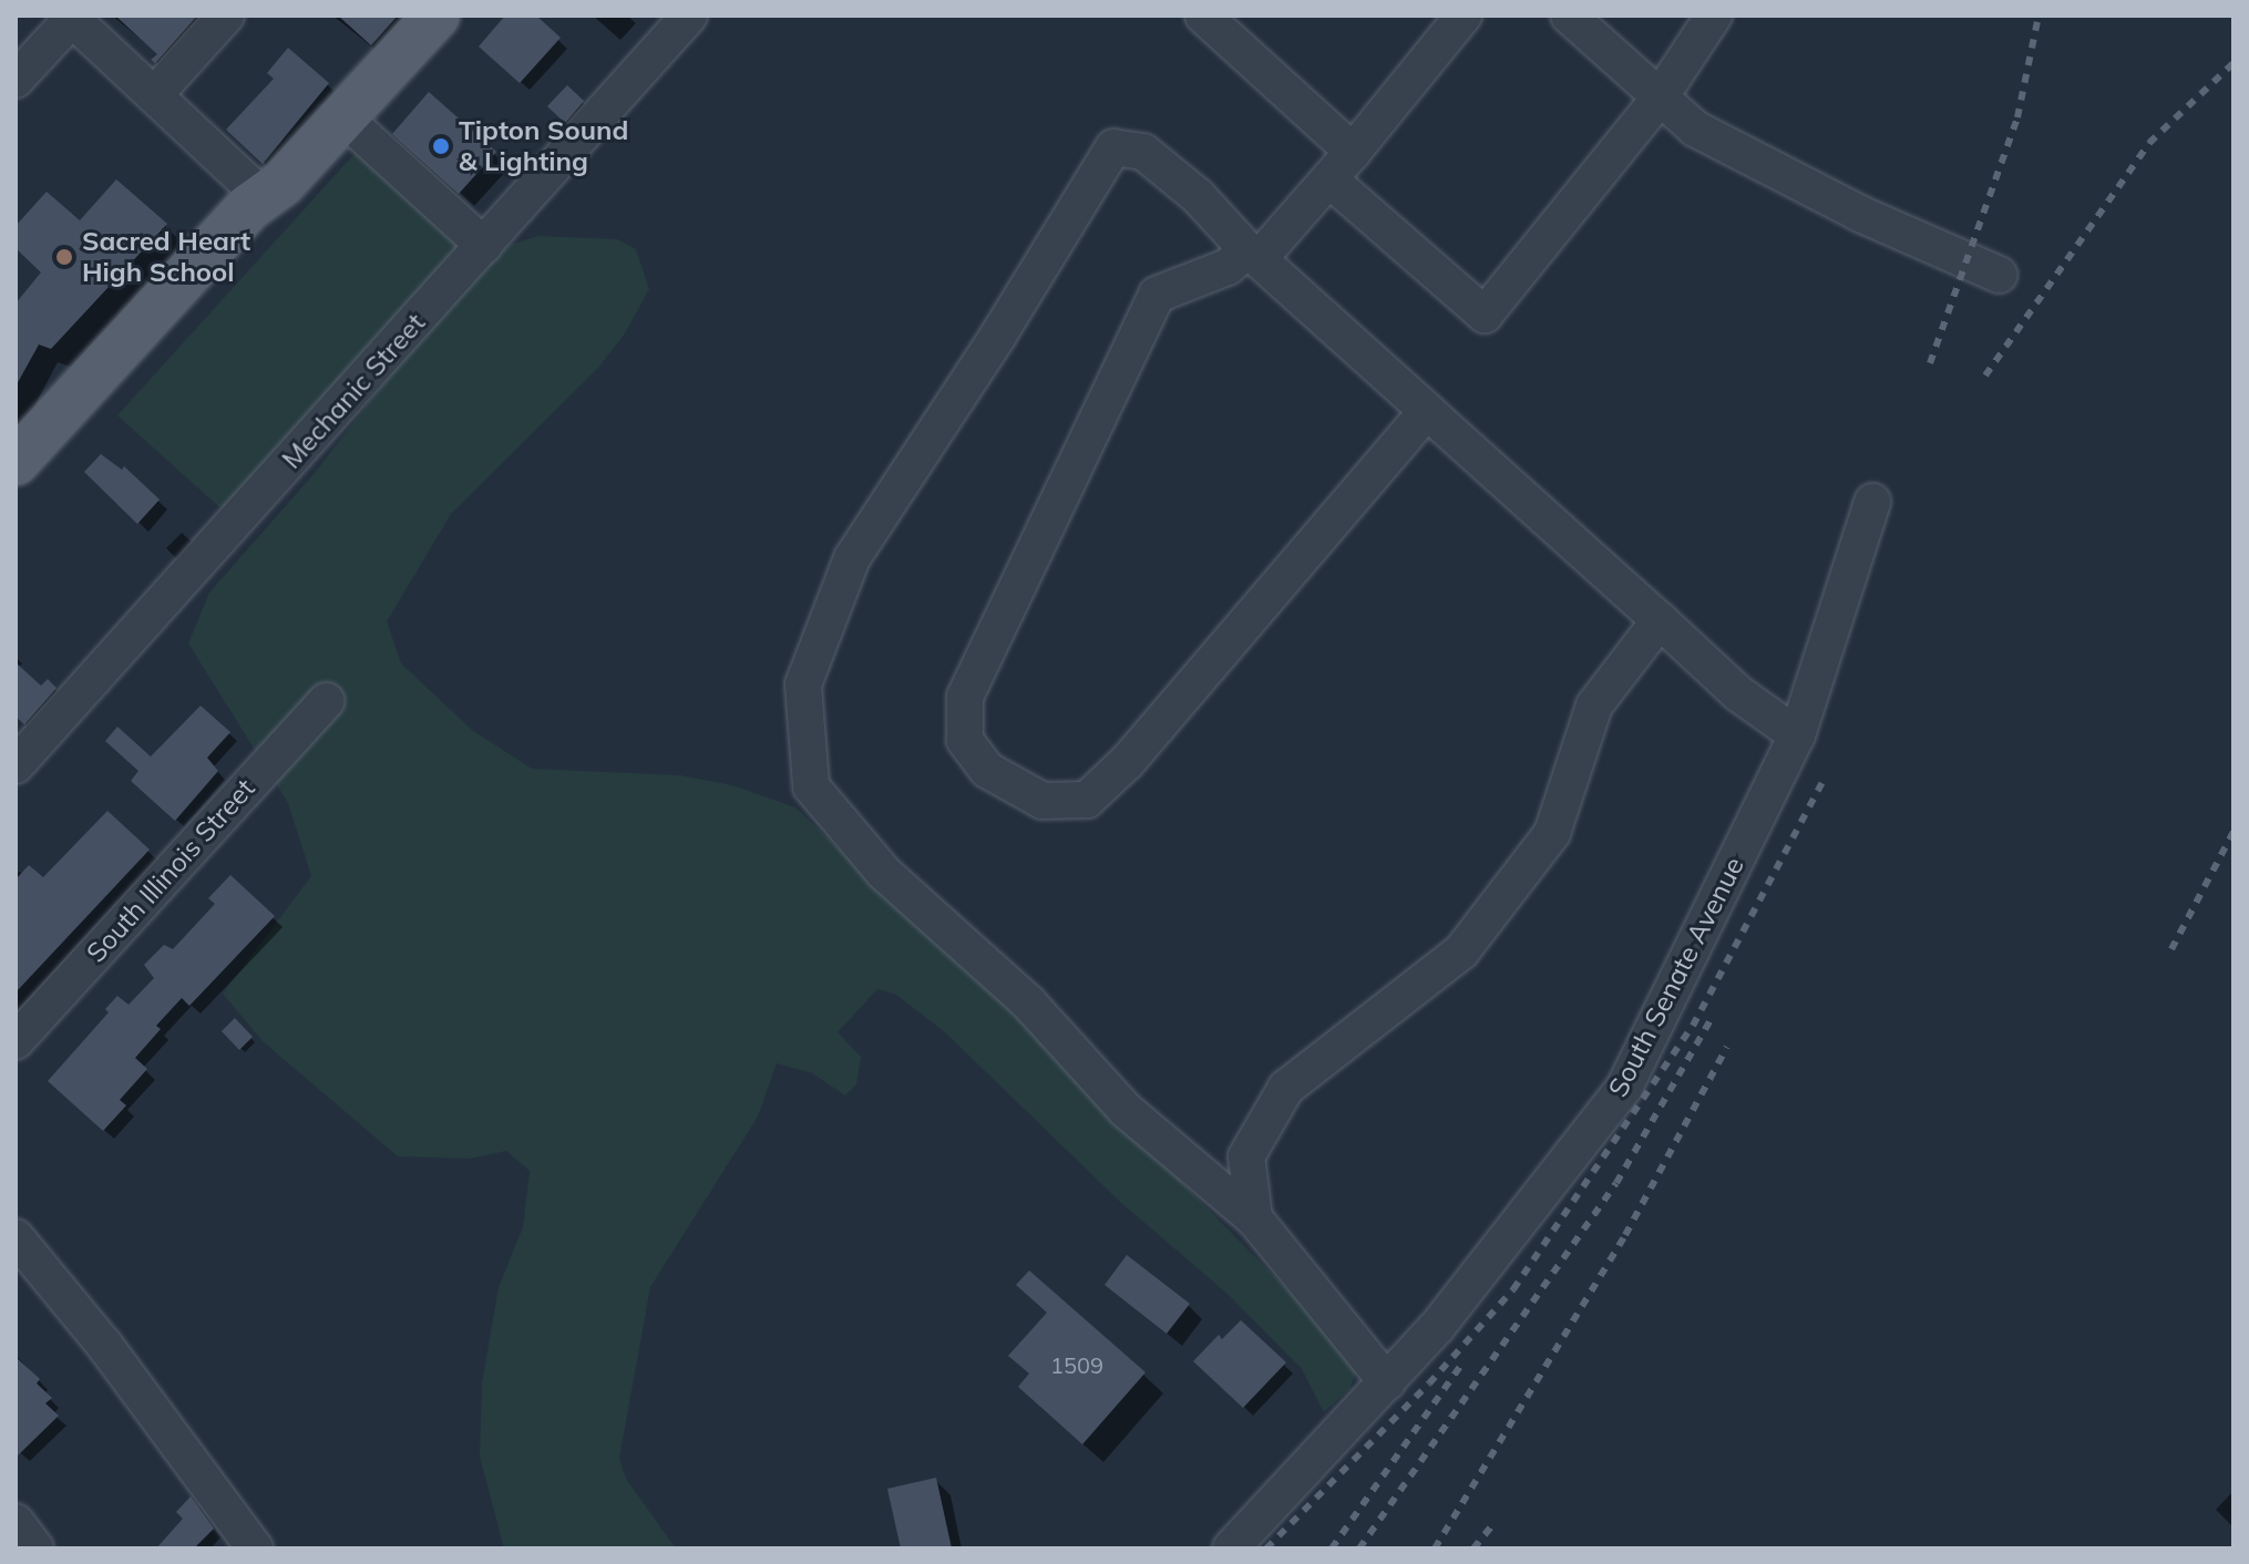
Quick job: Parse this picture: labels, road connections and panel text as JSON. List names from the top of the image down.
{
  "streets": {
    "street": ["Mechanic Street", "South Illinois Street", "South Senate Avenue"]
  },
  "places": ["Tipton Sound & Lighting", "Sacred Heart High School"],
  "house_numbers": ["1509"]
}
